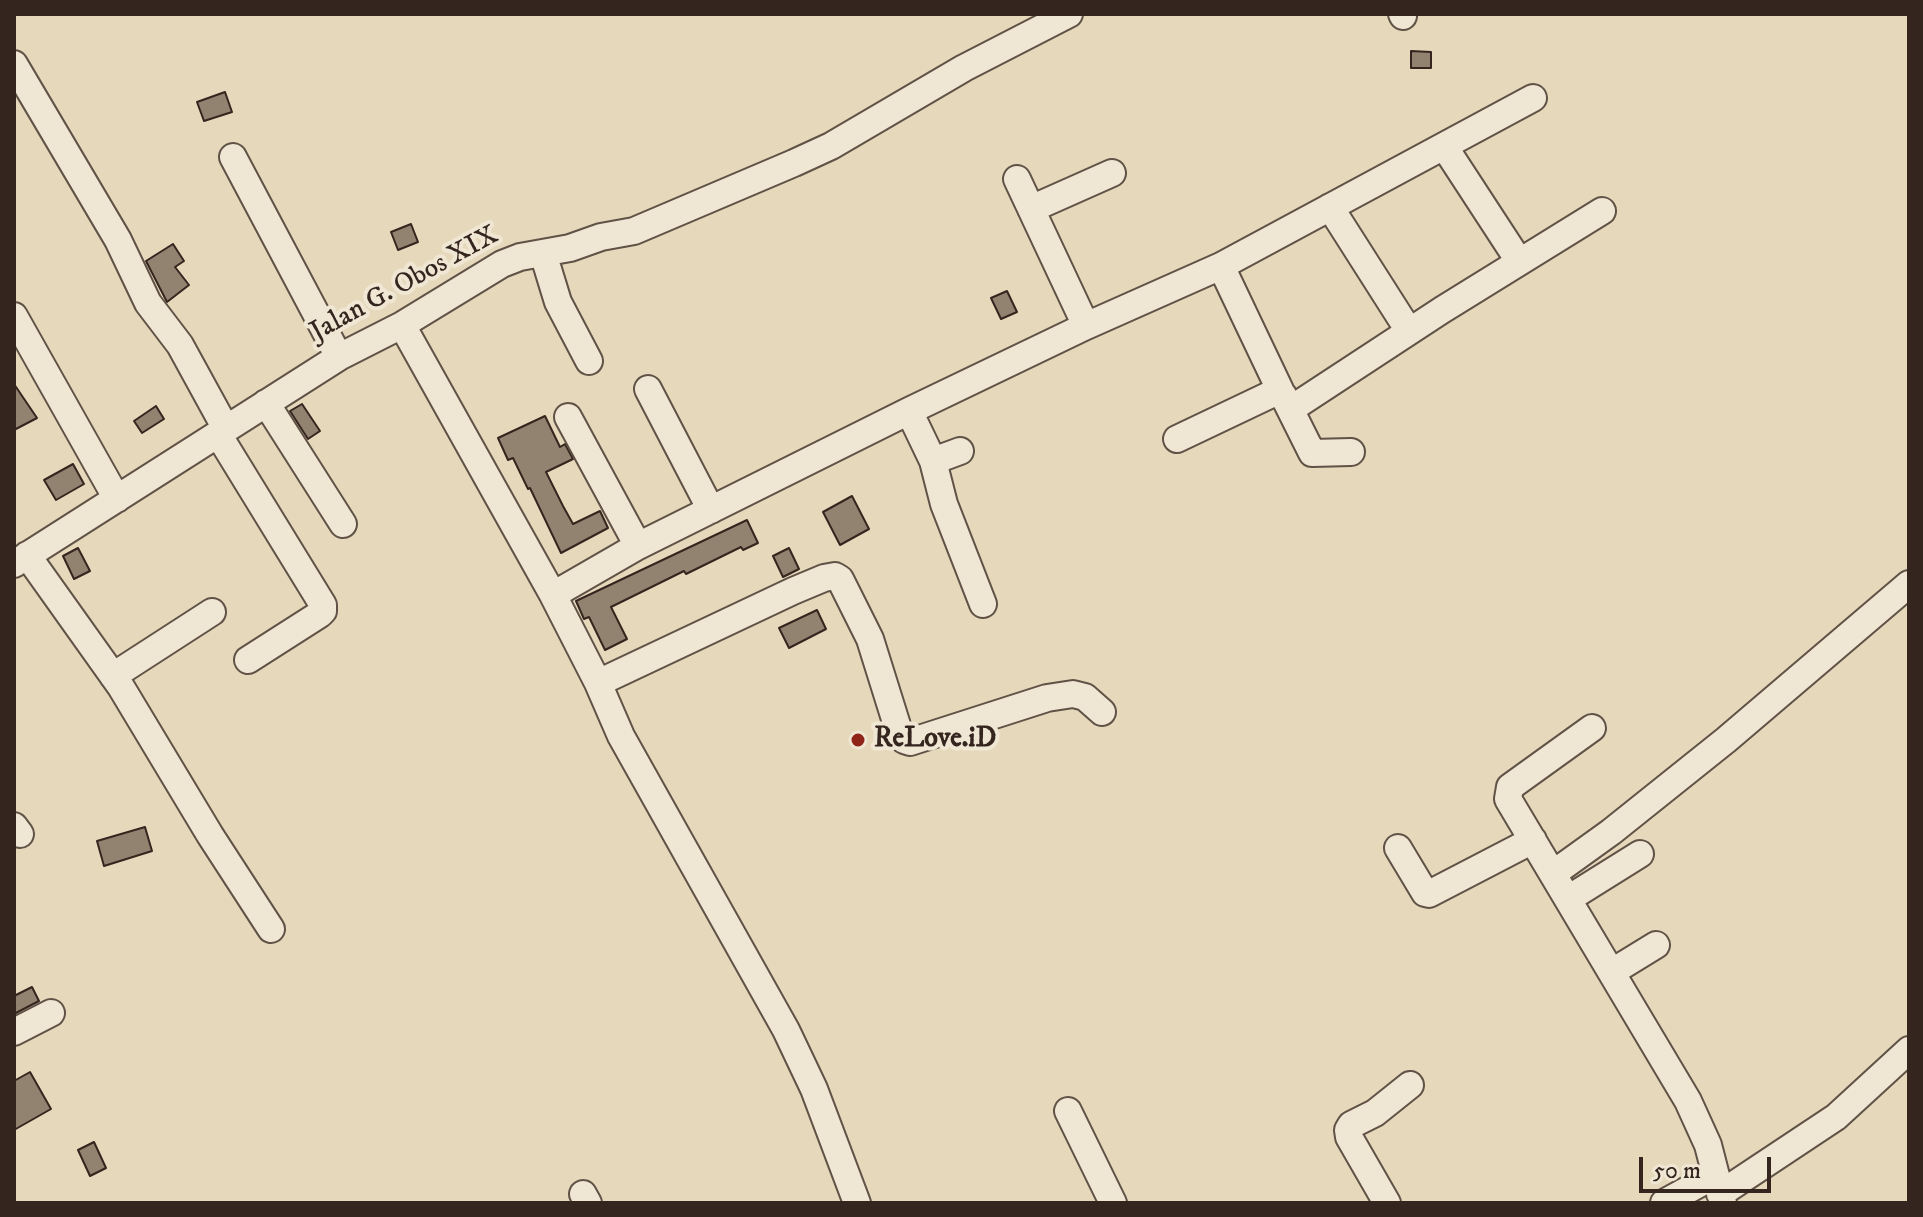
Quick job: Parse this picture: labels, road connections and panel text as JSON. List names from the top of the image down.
{
  "streets": {
    "street": ["Jalan G. Obos XIX"]
  },
  "places": ["ReLove.iD"],
  "scale_bar": "50 m"
}
